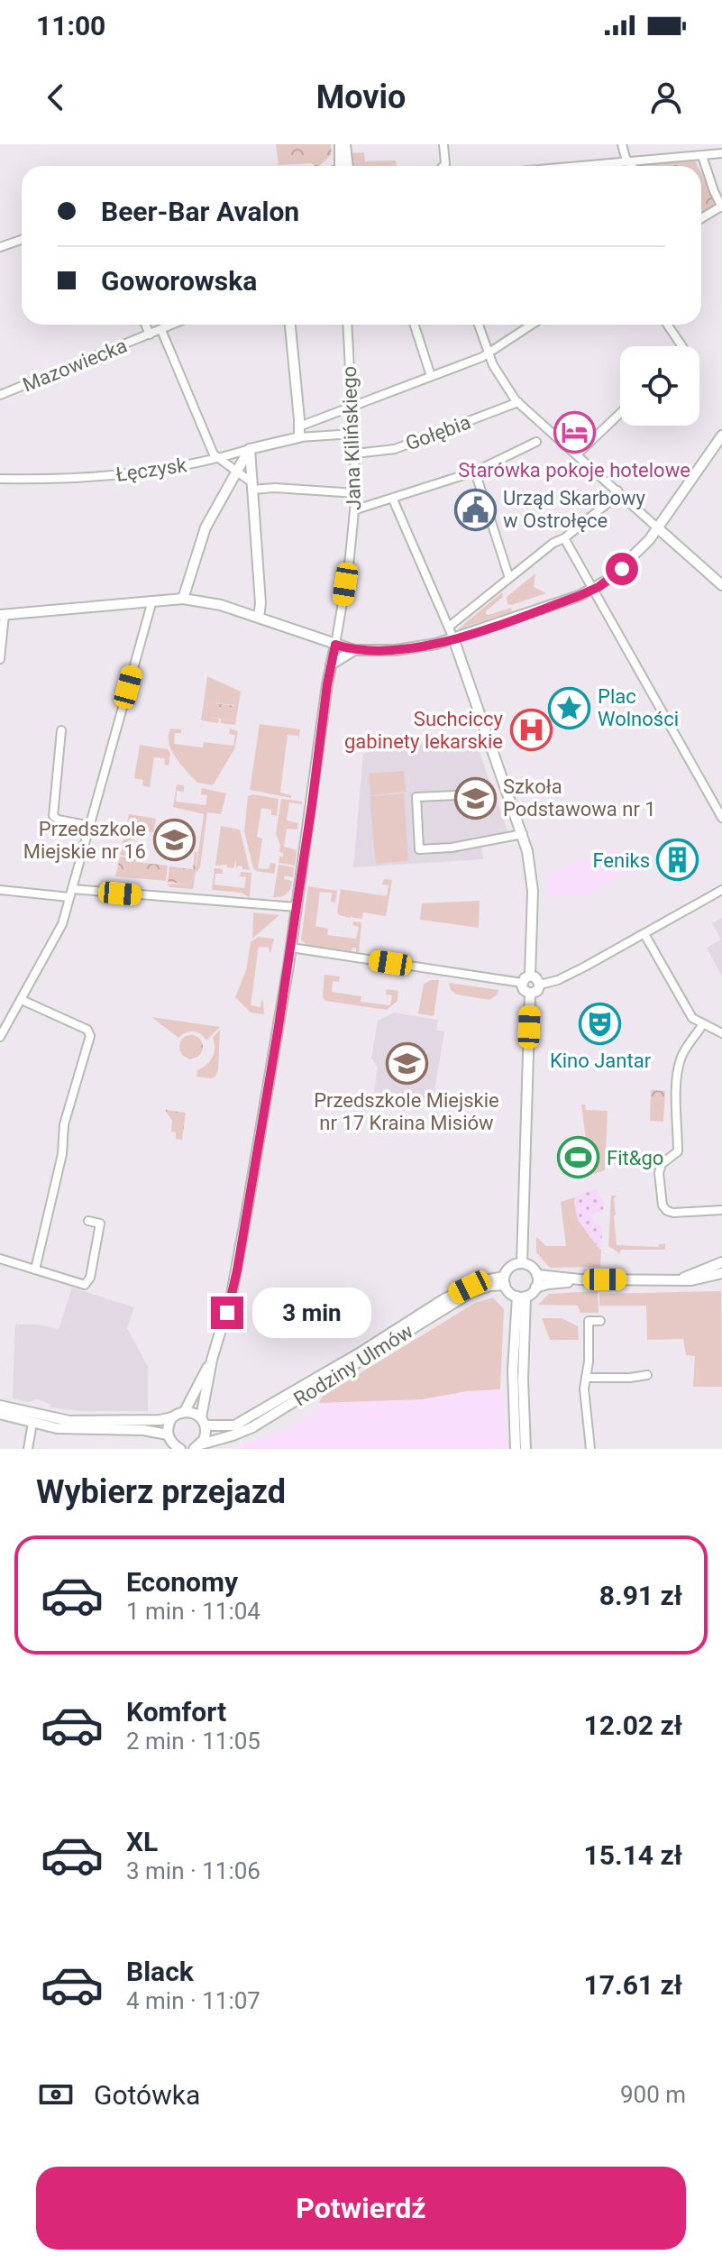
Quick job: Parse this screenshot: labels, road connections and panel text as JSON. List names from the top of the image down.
{
  "streets": {
    "street": [
      "Mazowiecka",
      "Gołębia",
      "Jana Kilińskiego",
      "Łęczysk",
      "Rodziny Ulmów"
    ]
  },
  "crossings": [
    ["Gołębia", "Jana Kilińskiego"]
  ],
  "places": {
    "hotel": ["Starówka pokoje hotelowe"],
    "public building": ["Urząd Skarbowy w Ostrołęce"],
    "place": ["Plac Wolności"],
    "hospital": ["Suchciccy gabinety lekarskie"],
    "school or university": ["Szkoła Podstawowa nr 1", "Przedszkole Miejskie nr 16", "Przedszkole Miejskie nr 17 Kraina Misiów"],
    "building": ["Feniks"],
    "theatre": ["Kino Jantar"],
    "sports": ["Fit&go"]
  },
  "page": {
    "status": "11:00",
    "header": "Movio",
    "banner": ["Beer-Bar Avalon", "Goworowska"],
    "bubble": "3 min",
    "heading": "Wybierz przejazd",
    "list": [
      {
        "name": "Economy",
        "note": "1 min · 11:04",
        "value": "8.91 zł"
      },
      {
        "name": "Komfort",
        "note": "2 min · 11:05",
        "value": "12.02 zł"
      },
      {
        "name": "XL",
        "note": "3 min · 11:06",
        "value": "15.14 zł"
      },
      {
        "name": "Black",
        "note": "4 min · 11:07",
        "value": "17.61 zł"
      }
    ],
    "pay": ["Gotówka", "900 m"],
    "buttons": "Potwierdź"
  }
}
